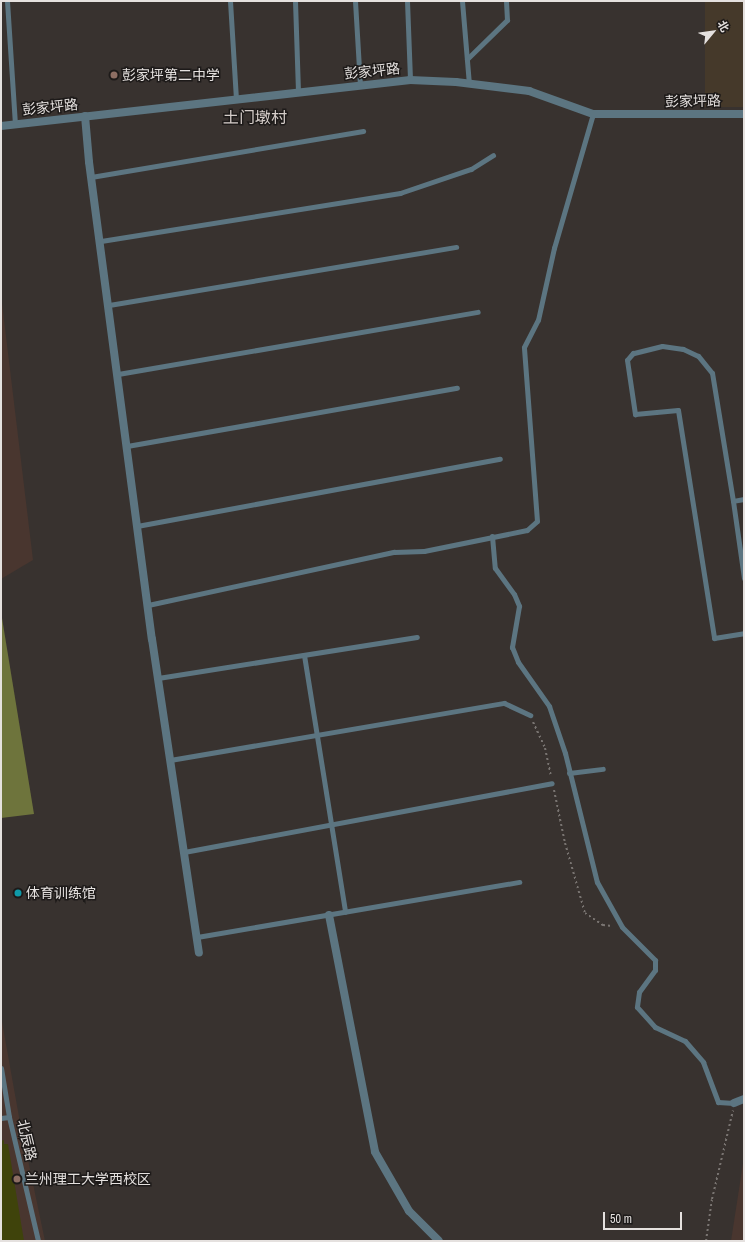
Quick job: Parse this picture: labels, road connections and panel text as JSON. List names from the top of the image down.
{
  "streets": {
    "street": ["彭家坪路"],
    "lane": ["北辰路"]
  },
  "districts": ["土门墩村"],
  "places": ["彭家坪第二中学", "体育训练馆", "兰州理工大学西校区"],
  "scale_bar": "50 m",
  "north": "top right"
}
